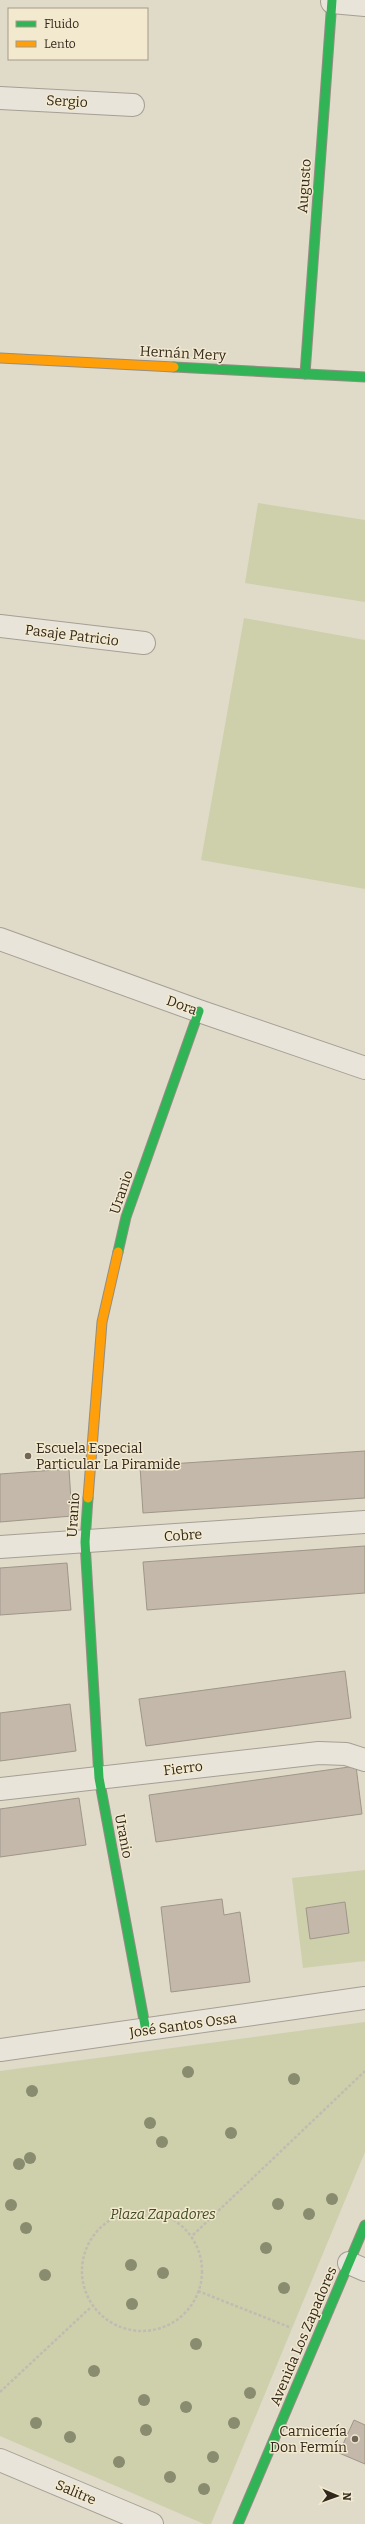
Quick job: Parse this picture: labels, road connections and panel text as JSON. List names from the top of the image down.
{
  "streets": {
    "street": [
      "Sergio",
      "Augusto",
      "Hernán Mery",
      "Pasaje Patricio",
      "Dora",
      "Uranio",
      "Cobre",
      "Fierro",
      "José Santos Ossa",
      "Avenida Los Zapadores",
      "Salitre"
    ]
  },
  "crossings": [
    ["Augusto", "Hernán Mery"],
    ["Dora", "Uranio"],
    ["Uranio", "Cobre"],
    ["Uranio", "Fierro"],
    ["Uranio", "José Santos Ossa"]
  ],
  "parks": ["Plaza Zapadores"],
  "places": ["Escuela Especial Particular La Piramide", "Carnicería Don Fermín"],
  "legend": ["Fluido", "Lento"],
  "north": "right"
}
